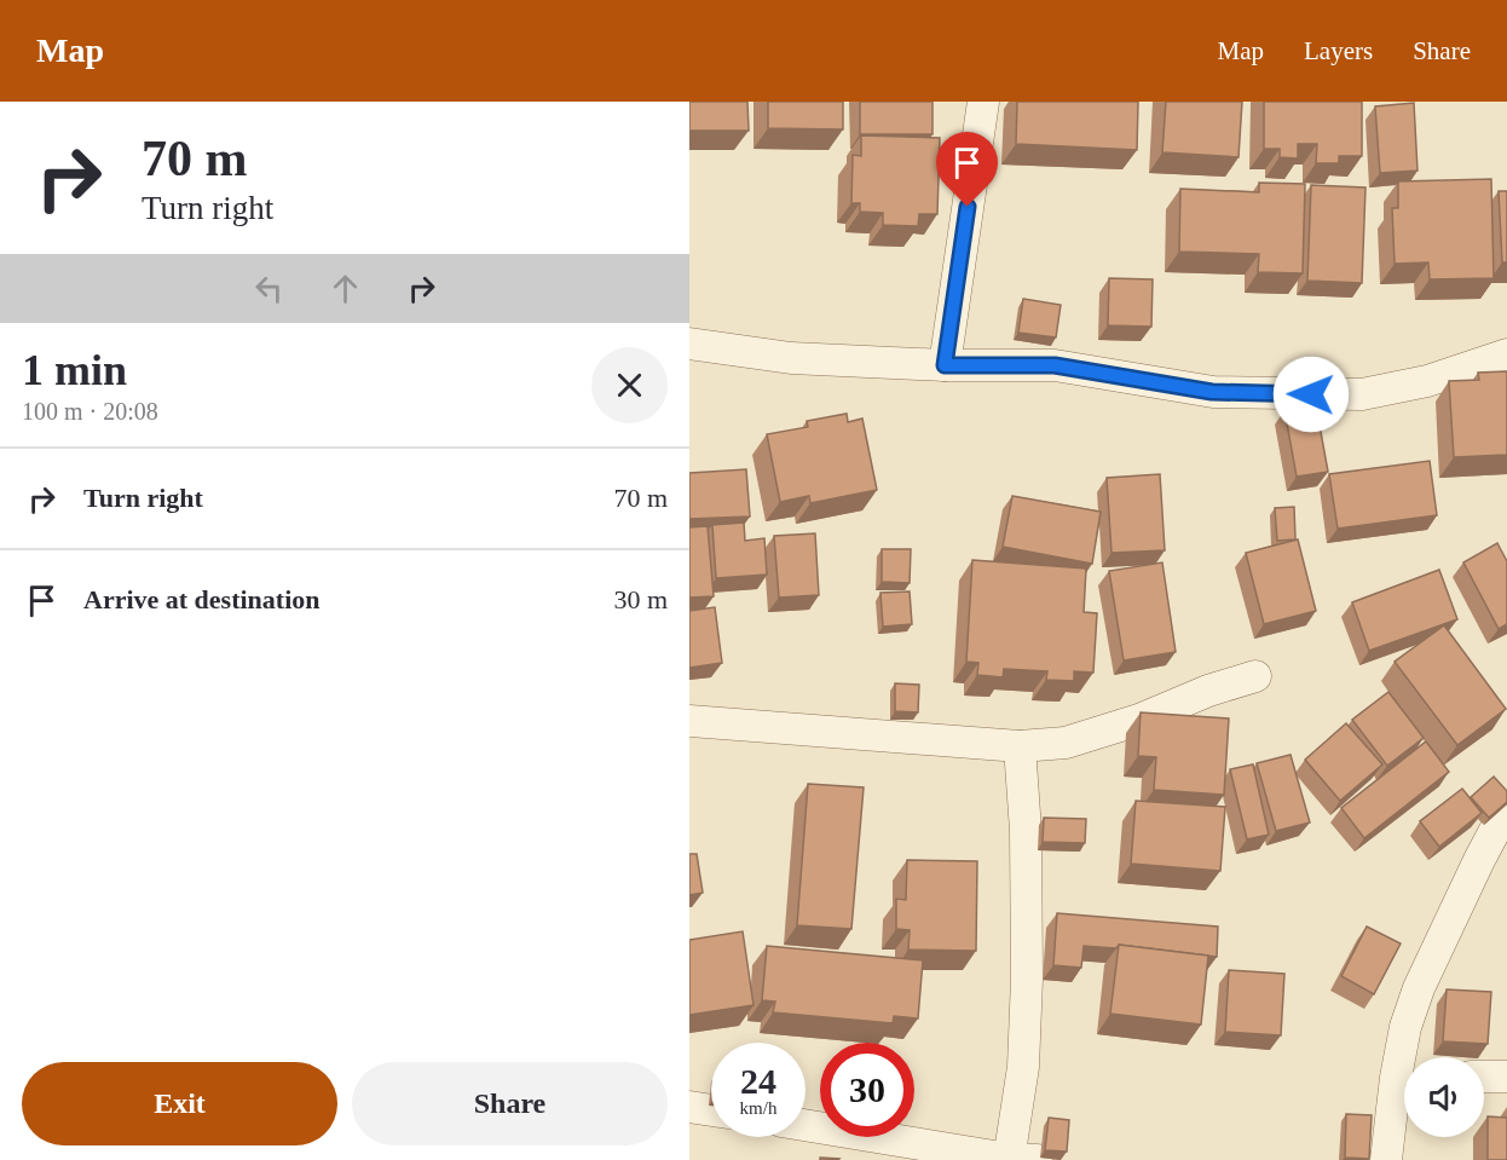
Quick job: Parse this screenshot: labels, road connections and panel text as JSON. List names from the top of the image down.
{
  "page": {
    "header": "Map",
    "nav": ["Map", "Layers", "Share"],
    "turn": ["70 m", "Turn right"],
    "heading": ["1 min", "100 m · 20:08"],
    "list": [
      {
        "name": "Turn right",
        "value": "70 m"
      },
      {
        "name": "Arrive at destination",
        "value": "30 m"
      }
    ],
    "speed": "24 km/h",
    "limit": "30",
    "buttons": ["Exit", "Share"]
  }
}
